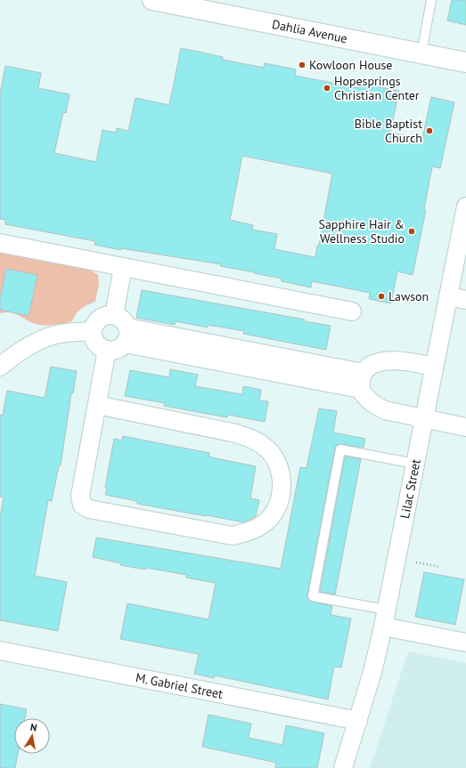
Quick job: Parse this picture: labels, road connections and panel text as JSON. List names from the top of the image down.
{
  "streets": {
    "street": ["Dahlia Avenue", "Lilac Street", "M. Gabriel Street"]
  },
  "crossings": [
    ["Lilac Street", "M. Gabriel Street"]
  ],
  "places": [
    "Kowloon House",
    "Hopesprings Christian Center",
    "Bible Baptist Church",
    "Sapphire Hair & Wellness Studio",
    "Lawson"
  ],
  "north": "top"
}
